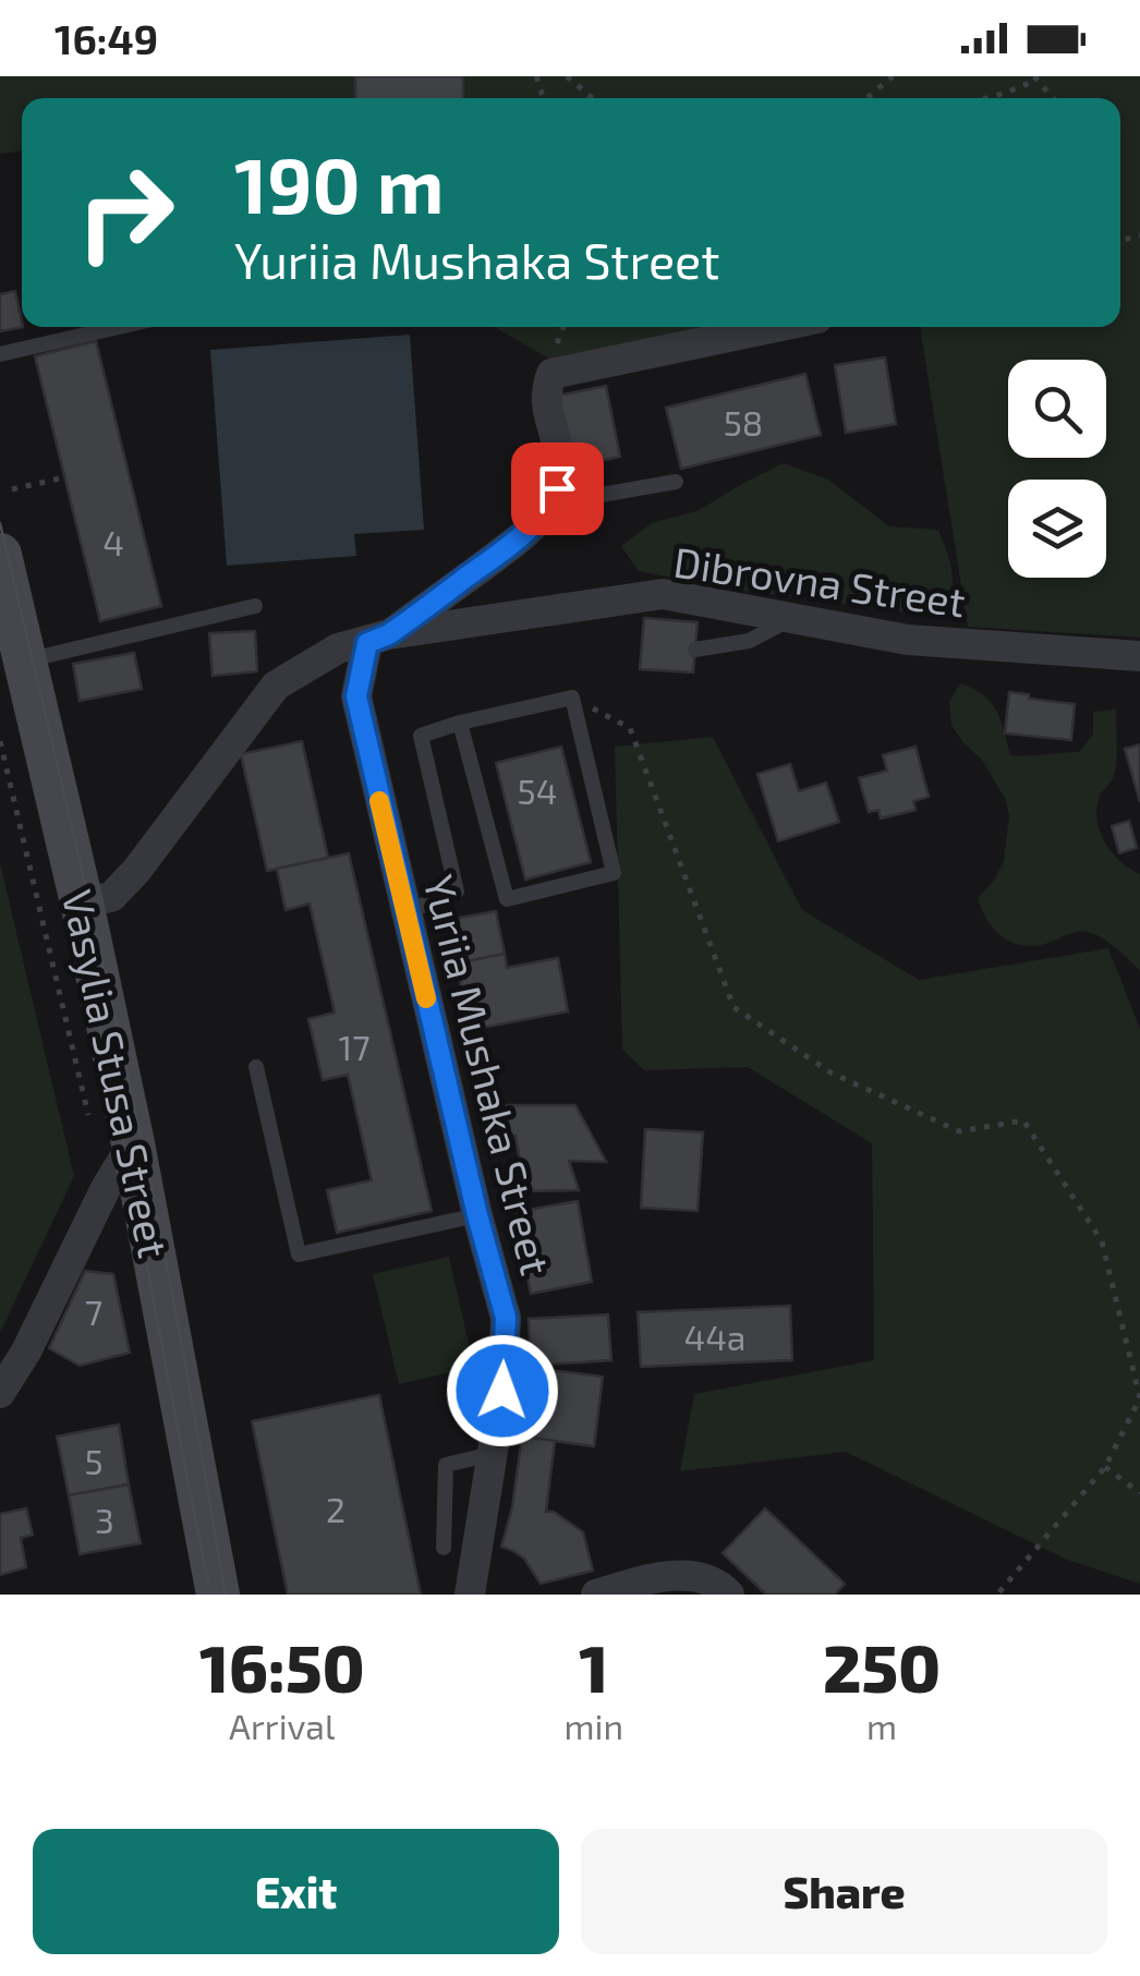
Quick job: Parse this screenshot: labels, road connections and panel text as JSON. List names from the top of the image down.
{
  "streets": {
    "main road": ["Vasylia Stusa Street"],
    "street": ["Dibrovna Street", "Yuriia Mushaka Street"]
  },
  "crossings": [
    ["Dibrovna Street", "Vasylia Stusa Street"],
    ["Dibrovna Street", "Yuriia Mushaka Street"]
  ],
  "house_numbers": [
    "58",
    "4",
    "54",
    "17",
    "7",
    "44а",
    "5",
    "2",
    "3"
  ],
  "page": {
    "status": "16:49",
    "turn": ["190 m", "Yuriia Mushaka Street"],
    "eta": [
      "16:50",
      "Arrival",
      "1",
      "min",
      "250",
      "m"
    ],
    "buttons": ["Exit", "Share"]
  }
}
